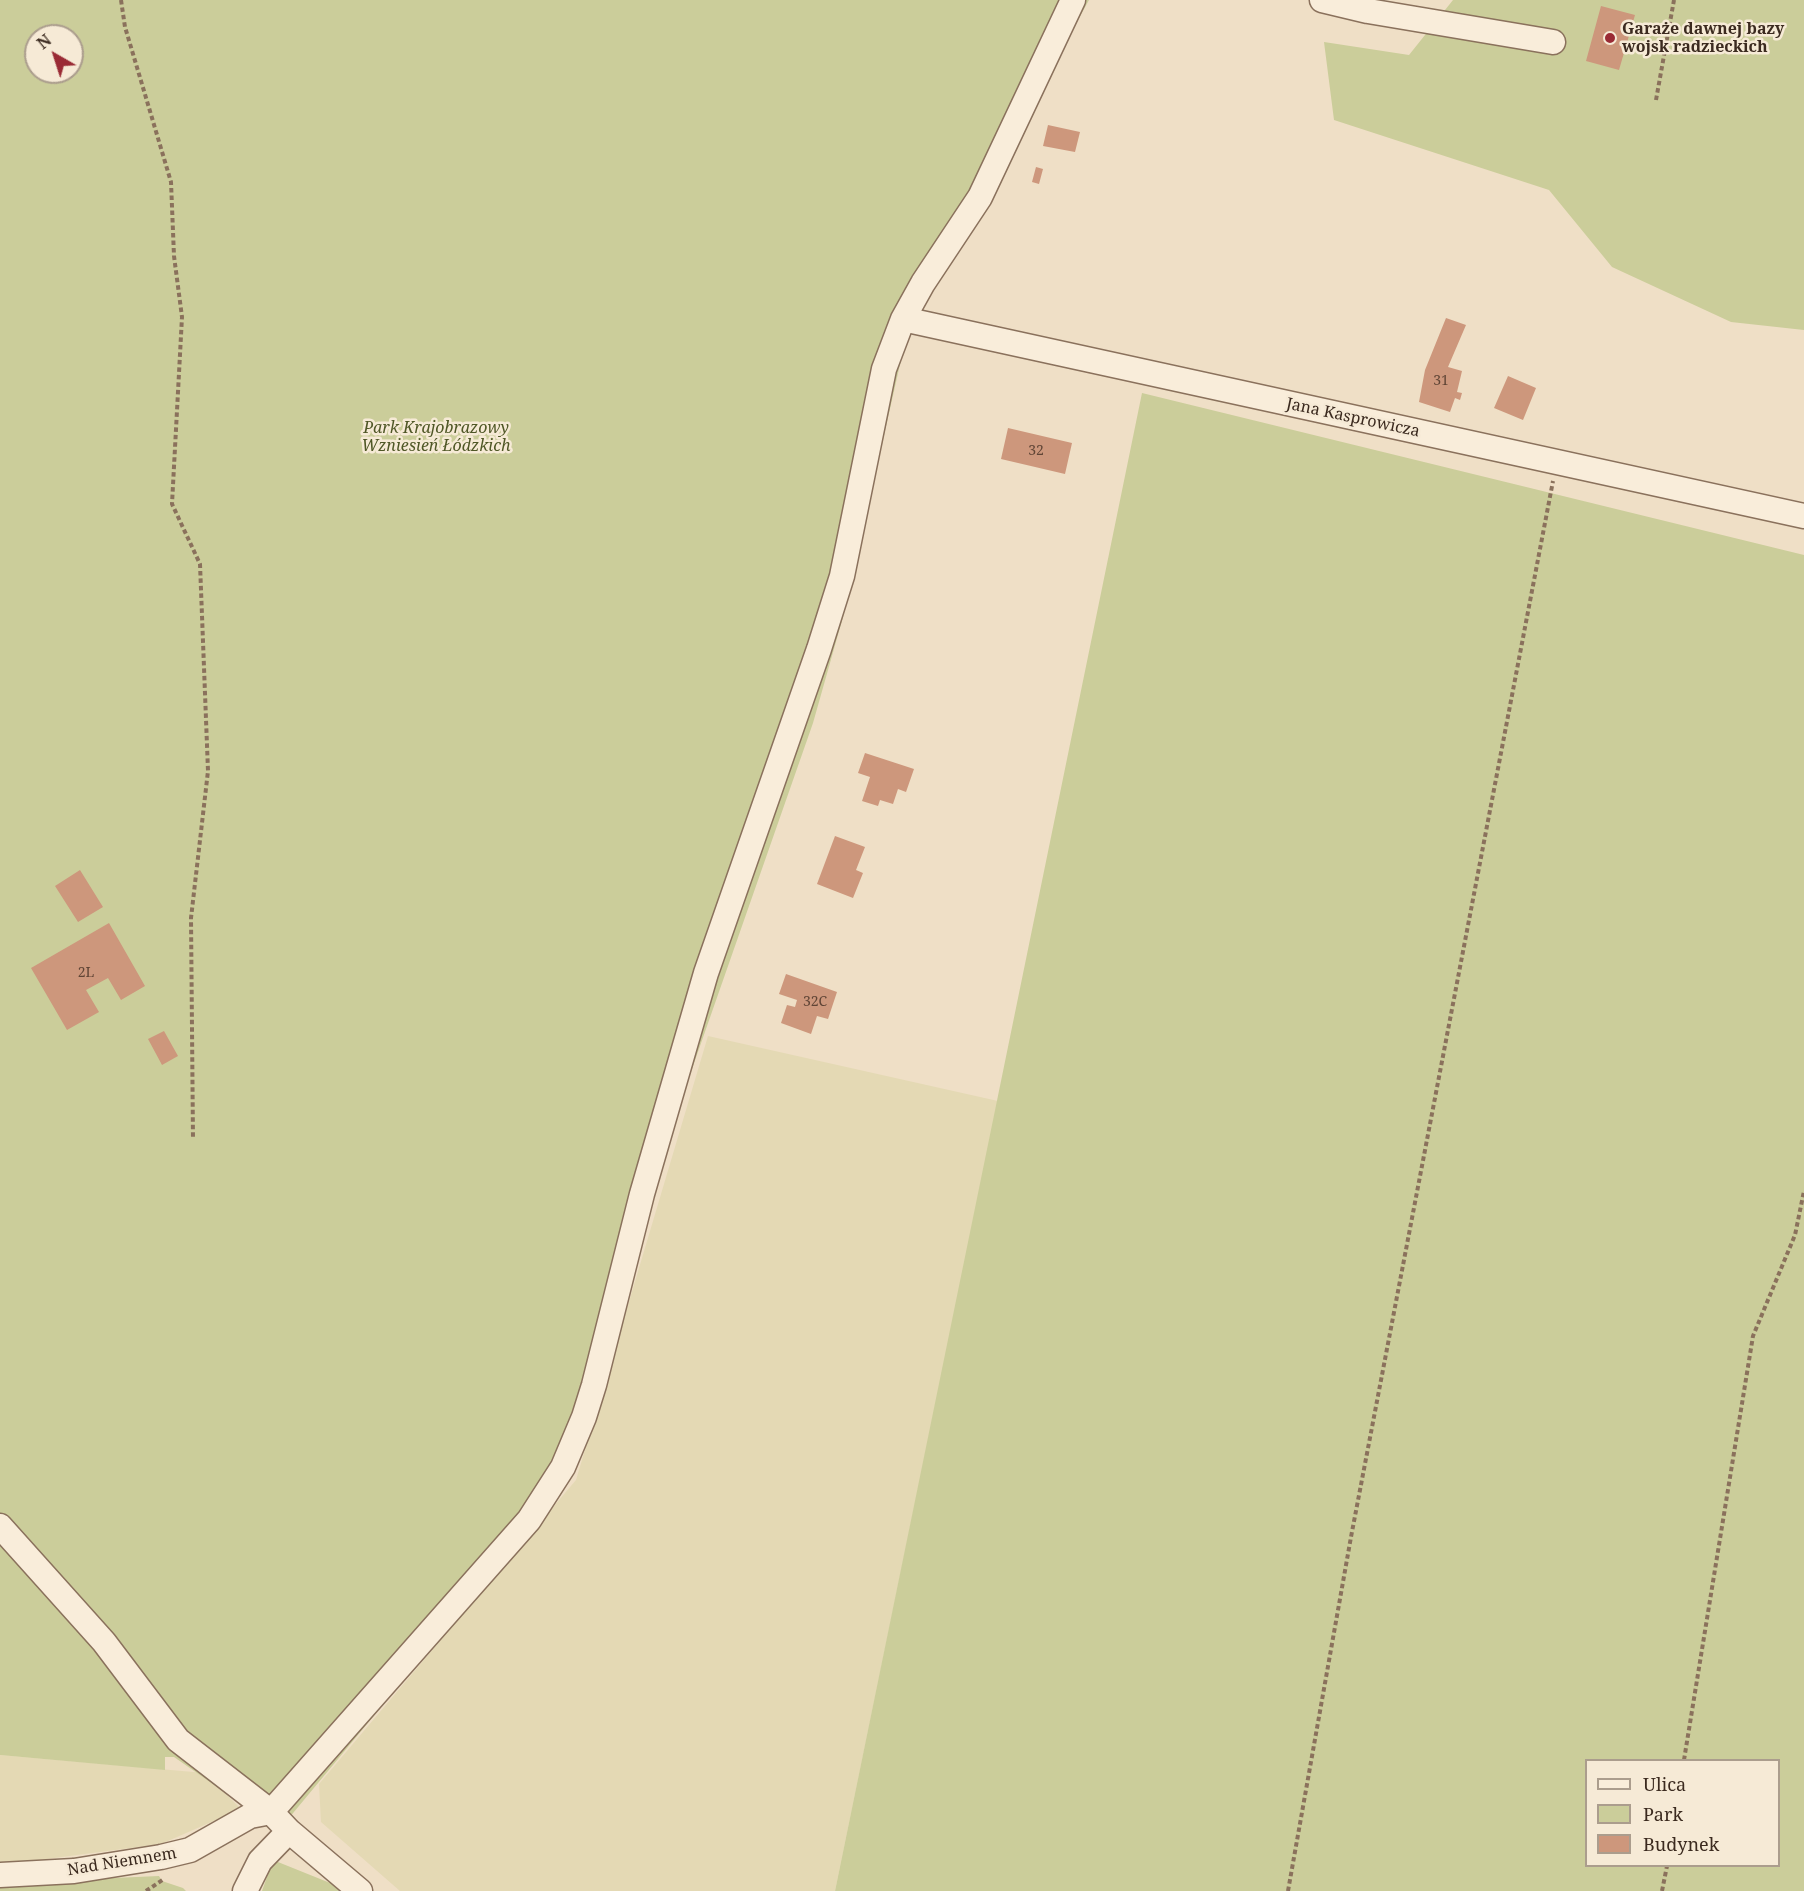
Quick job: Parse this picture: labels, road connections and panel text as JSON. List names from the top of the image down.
{
  "streets": {
    "street": ["Jana Kasprowicza", "Nad Niemnem"]
  },
  "parks": ["Park Krajobrazowy Wzniesień Łódzkich"],
  "places": ["Garaże dawnej bazy wojsk radzieckich"],
  "house_numbers": [
    "31",
    "32",
    "2L",
    "32C"
  ],
  "legend": ["Ulica", "Park", "Budynek"],
  "north": "top left"
}
